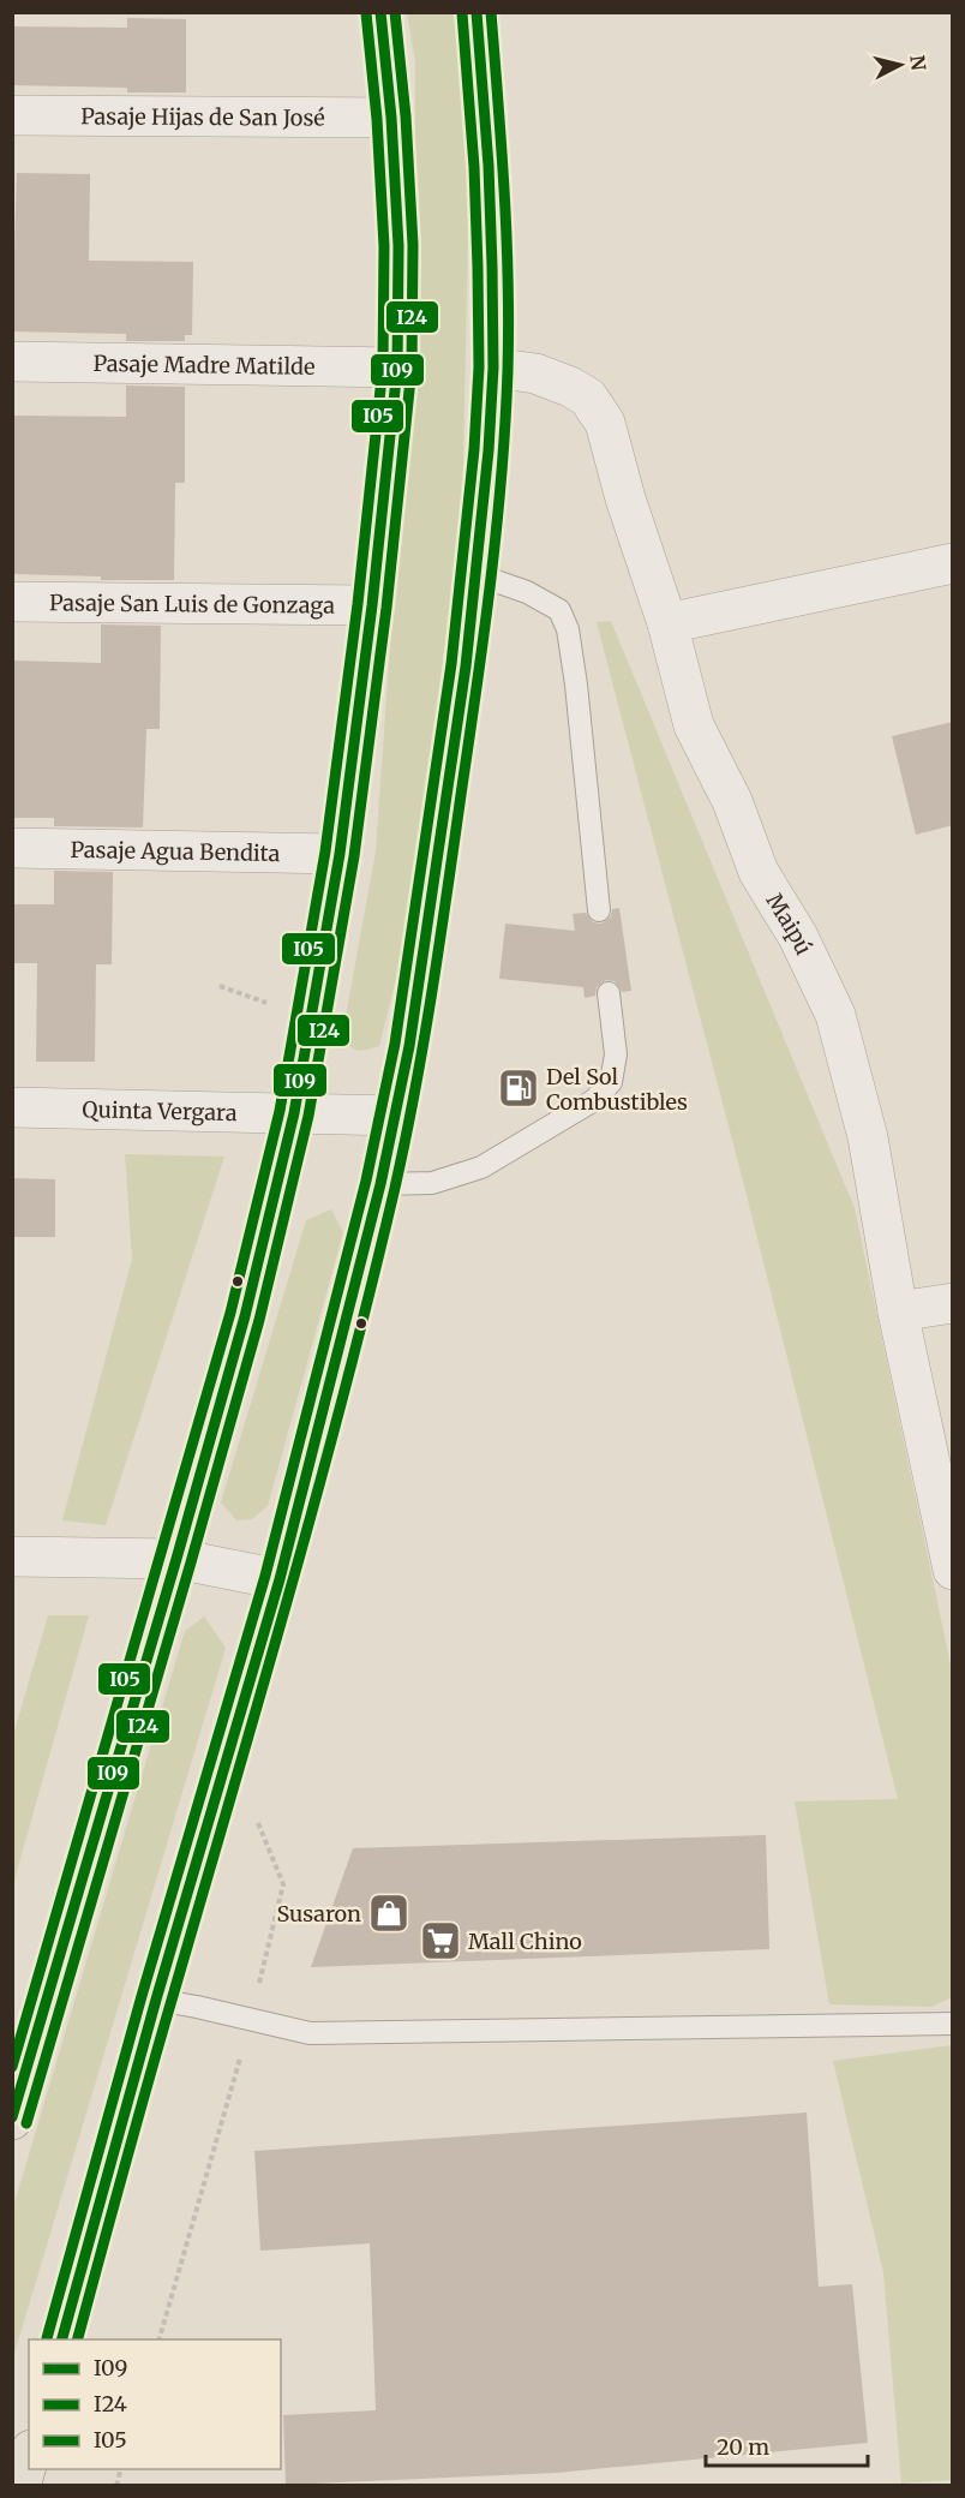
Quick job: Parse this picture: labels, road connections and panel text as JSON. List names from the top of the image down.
{
  "streets": {
    "street": [
      "Pasaje Hijas de San José",
      "Pasaje Madre Matilde",
      "Pasaje San Luis de Gonzaga",
      "Pasaje Agua Bendita",
      "Maipú",
      "Quinta Vergara"
    ]
  },
  "places": {
    "fuel station": ["Del Sol Combustibles"],
    "shop": ["Susaron"],
    "supermarket": ["Mall Chino"]
  },
  "lines": ["transit line I09", "transit line I24", "transit line I05"],
  "legend": ["I09", "I24", "I05"],
  "scale_bar": "20 m",
  "north": "right"
}
